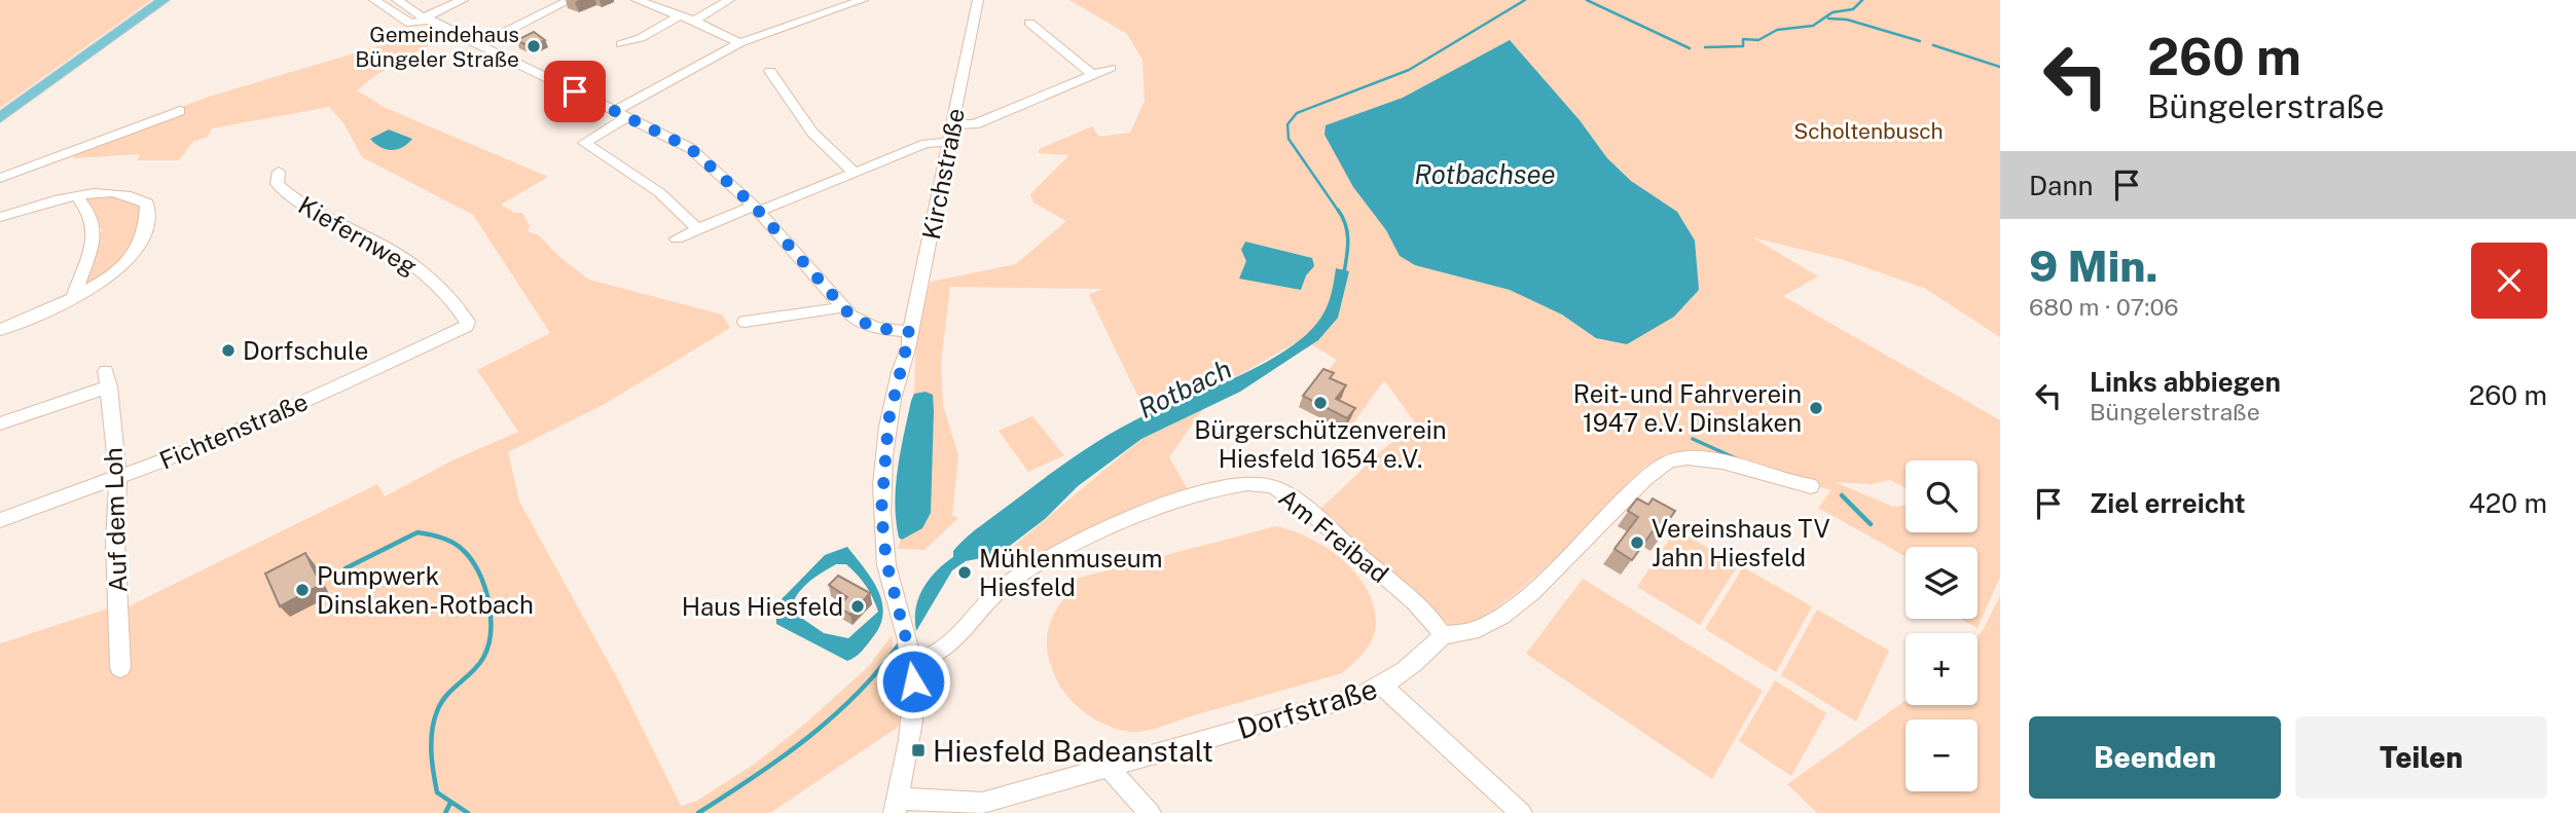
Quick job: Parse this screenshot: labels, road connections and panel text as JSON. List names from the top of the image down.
{
  "streets": {
    "street": [
      "Kirchstraße",
      "Kiefernweg",
      "Fichtenstraße",
      "Auf dem Loh",
      "Am Freibad",
      "Dorfstraße"
    ]
  },
  "crossings": [
    ["Kirchstraße", "Am Freibad"],
    ["Kirchstraße", "Dorfstraße"],
    ["Kiefernweg", "Fichtenstraße"],
    ["Fichtenstraße", "Auf dem Loh"],
    ["Am Freibad", "Dorfstraße"]
  ],
  "water": ["Rotbachsee", "Rotbach"],
  "parks": ["Scholtenbusch"],
  "places": {
    "other": [
      "Gemeindehaus Büngeler Straße",
      "Dorfschule",
      "Bürgerschützenverein Hiesfeld 1654 e.V.",
      "Reit- und Fahrverein 1947 e.V. Dinslaken",
      "Vereinshaus TV Jahn Hiesfeld",
      "Mühlenmuseum Hiesfeld",
      "Pumpwerk Dinslaken-Rotbach",
      "Haus Hiesfeld"
    ],
    "transit": ["Hiesfeld Badeanstalt"]
  },
  "page": {
    "turn": ["260 m", "Büngelerstraße"],
    "then": "Dann",
    "heading": ["9 Min.", "680 m · 07:06"],
    "list": [
      {
        "name": "Links abbiegen",
        "note": "Büngelerstraße",
        "value": "260 m"
      },
      {
        "name": "Ziel erreicht",
        "value": "420 m"
      }
    ],
    "map_buttons": ["+", "−"],
    "buttons": ["Beenden", "Teilen"]
  }
}
